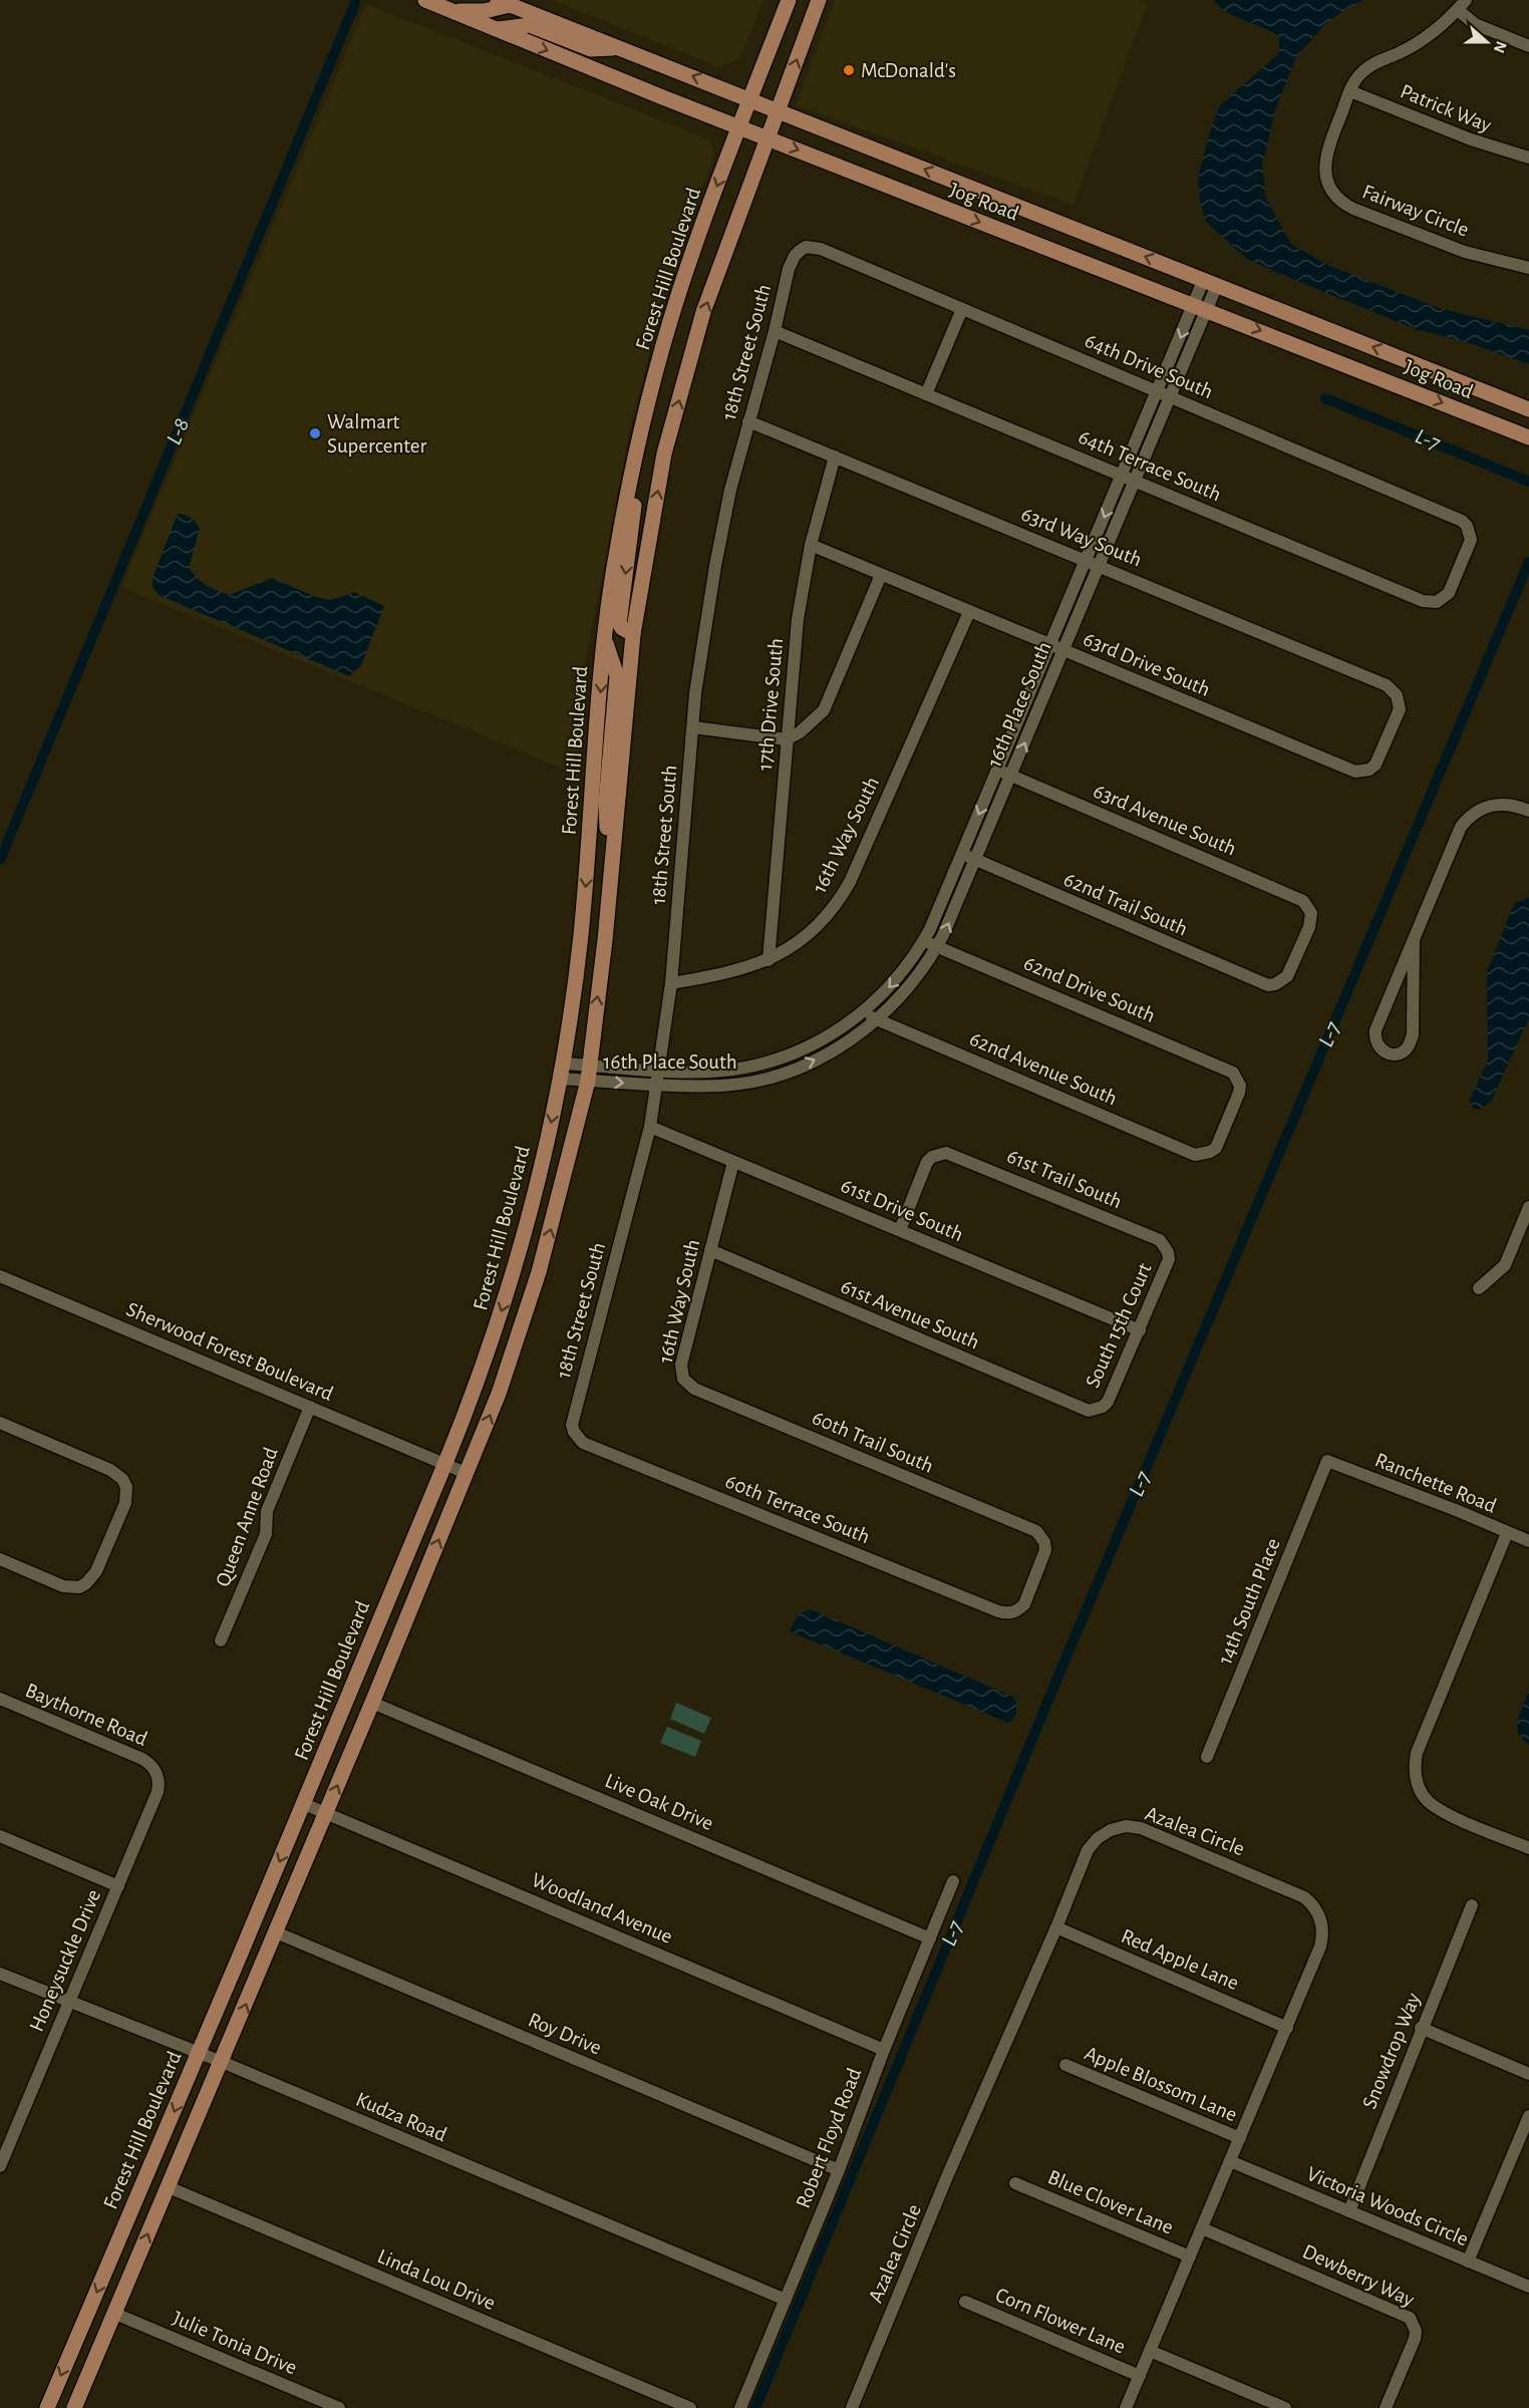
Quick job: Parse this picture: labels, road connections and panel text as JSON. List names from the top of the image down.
{
  "streets": {
    "main road": ["Jog Road", "Forest Hill Boulevard"],
    "street": [
      "Patrick Way",
      "Fairway Circle",
      "18th Street South",
      "64th Drive South",
      "64th Terrace South",
      "63rd Way South",
      "63rd Drive South",
      "17th Drive South",
      "16th Place South",
      "63rd Avenue South",
      "16th Way South",
      "62nd Trail South",
      "62nd Drive South",
      "62nd Avenue South",
      "61st Trail South",
      "61st Drive South",
      "61st Avenue South",
      "South 15th Court",
      "Sherwood Forest Boulevard",
      "60th Trail South",
      "Ranchette Road",
      "60th Terrace South",
      "Queen Anne Road",
      "14th South Place",
      "Baythorne Road",
      "Live Oak Drive",
      "Azalea Circle",
      "Woodland Avenue",
      "Red Apple Lane",
      "Honeysuckle Drive",
      "Roy Drive",
      "Snowdrop Way",
      "Apple Blossom Lane",
      "Kudza Road",
      "Robert Floyd Road",
      "Blue Clover Lane",
      "Victoria Woods Circle",
      "Dewberry Way",
      "Linda Lou Drive",
      "Corn Flower Lane",
      "Julie Tonia Drive"
    ]
  },
  "crossings": [
    ["Patrick Way", "Fairway Circle"],
    ["Jog Road", "Forest Hill Boulevard"],
    ["Jog Road", "16th Place South"],
    ["Forest Hill Boulevard", "16th Place South"],
    ["Forest Hill Boulevard", "Sherwood Forest Boulevard"],
    ["Forest Hill Boulevard", "Woodland Avenue"],
    ["Forest Hill Boulevard", "Kudza Road"],
    ["18th Street South", "64th Drive South"],
    ["18th Street South", "64th Terrace South"],
    ["18th Street South", "63rd Way South"],
    ["18th Street South", "16th Place South"],
    ["18th Street South", "16th Way South"],
    ["18th Street South", "61st Drive South"],
    ["18th Street South", "60th Terrace South"],
    ["64th Drive South", "64th Terrace South"],
    ["64th Drive South", "16th Place South"],
    ["64th Terrace South", "16th Place South"],
    ["63rd Way South", "63rd Drive South"],
    ["63rd Way South", "17th Drive South"],
    ["63rd Way South", "16th Place South"],
    ["63rd Drive South", "17th Drive South"],
    ["63rd Drive South", "16th Place South"],
    ["63rd Drive South", "16th Way South"],
    ["17th Drive South", "16th Way South"],
    ["16th Place South", "63rd Avenue South"],
    ["16th Place South", "62nd Trail South"],
    ["16th Place South", "62nd Drive South"],
    ["16th Place South", "62nd Avenue South"],
    ["63rd Avenue South", "62nd Trail South"],
    ["16th Way South", "61st Drive South"],
    ["16th Way South", "61st Avenue South"],
    ["16th Way South", "60th Trail South"],
    ["62nd Drive South", "62nd Avenue South"],
    ["61st Trail South", "61st Drive South"],
    ["61st Trail South", "South 15th Court"],
    ["61st Drive South", "South 15th Court"],
    ["61st Avenue South", "South 15th Court"],
    ["Sherwood Forest Boulevard", "Queen Anne Road"],
    ["60th Trail South", "60th Terrace South"],
    ["Ranchette Road", "14th South Place"],
    ["Baythorne Road", "Honeysuckle Drive"],
    ["Live Oak Drive", "Robert Floyd Road"],
    ["Azalea Circle", "Red Apple Lane"],
    ["Azalea Circle", "Apple Blossom Lane"],
    ["Azalea Circle", "Blue Clover Lane"],
    ["Azalea Circle", "Victoria Woods Circle"],
    ["Azalea Circle", "Dewberry Way"],
    ["Azalea Circle", "Corn Flower Lane"],
    ["Woodland Avenue", "Robert Floyd Road"],
    ["Honeysuckle Drive", "Kudza Road"],
    ["Roy Drive", "Robert Floyd Road"],
    ["Snowdrop Way", "Victoria Woods Circle"],
    ["Kudza Road", "Robert Floyd Road"]
  ],
  "water": ["L-8", "L-7"],
  "places": ["McDonald's", "Walmart Supercenter"],
  "north": "right"
}
